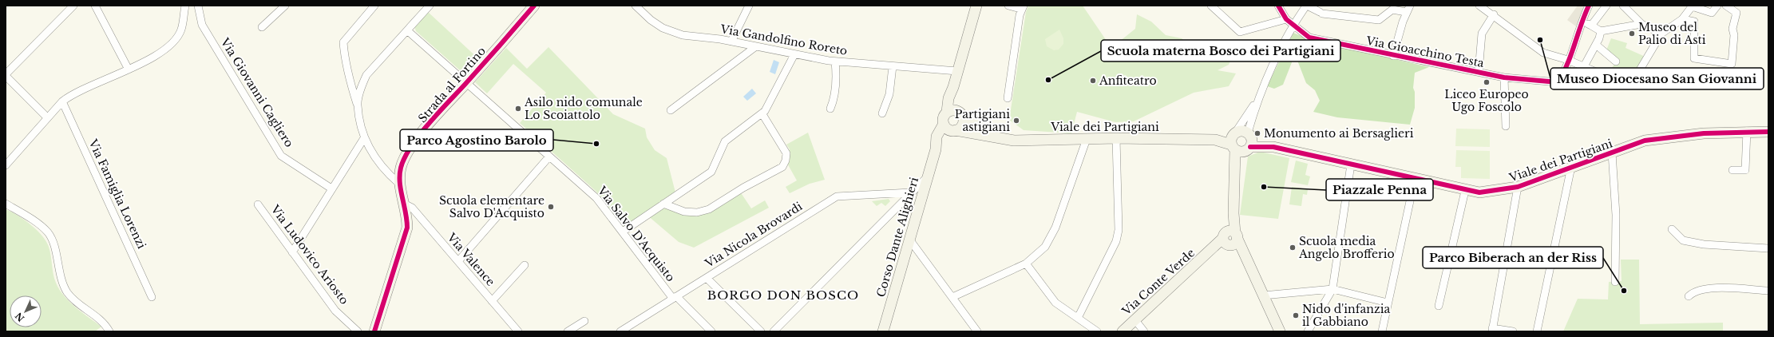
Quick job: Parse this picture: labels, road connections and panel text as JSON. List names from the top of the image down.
{
  "streets": {
    "street": [
      "Via Gandolfino Roreto",
      "Via Gioacchino Testa",
      "Strada al Fortino",
      "Via Giovanni Cagliero",
      "Viale dei Partigiani",
      "Via Famiglia Lorenzi",
      "Via Salvo D'Acquisto",
      "Via Nicola Brovardi",
      "Corso Dante Alighieri",
      "Via Ludovico Ariosto",
      "Via Valence",
      "Via Conte Verde"
    ]
  },
  "crossings": [
    ["Strada al Fortino", "Via Salvo D'Acquisto"],
    ["Strada al Fortino", "Via Valence"],
    ["Viale dei Partigiani", "Corso Dante Alighieri"],
    ["Via Salvo D'Acquisto", "Via Nicola Brovardi"]
  ],
  "districts": ["BORGO DON BOSCO"],
  "places": [
    "Museo del Palio di Asti",
    "Museo Diocesano San Giovanni",
    "Scuola materna Bosco dei Partigiani",
    "Anfiteatro",
    "Liceo Europeo Ugo Foscolo",
    "Asilo nido comunale Lo Scoiattolo",
    "Partigiani astigiani",
    "Monumento ai Bersaglieri",
    "Parco Agostino Barolo",
    "Piazzale Penna",
    "Scuola elementare Salvo D'Acquisto",
    "Scuola media Angelo Brofferio",
    "Parco Biberach an der Riss",
    "Nido d'infanzia il Gabbiano"
  ],
  "north": "bottom left"
}
